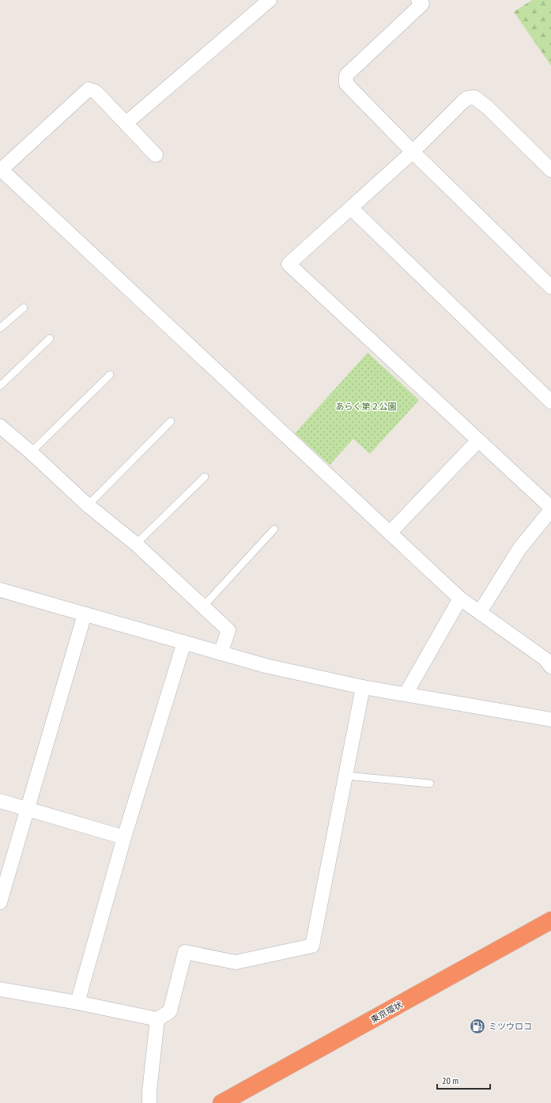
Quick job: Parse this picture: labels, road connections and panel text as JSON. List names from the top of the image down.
{
  "streets": {
    "highway": ["東京環状"]
  },
  "parks": ["あらく第２公園"],
  "places": {
    "fuel station": ["ミツウロコ"]
  },
  "scale_bar": "20 m"
}
